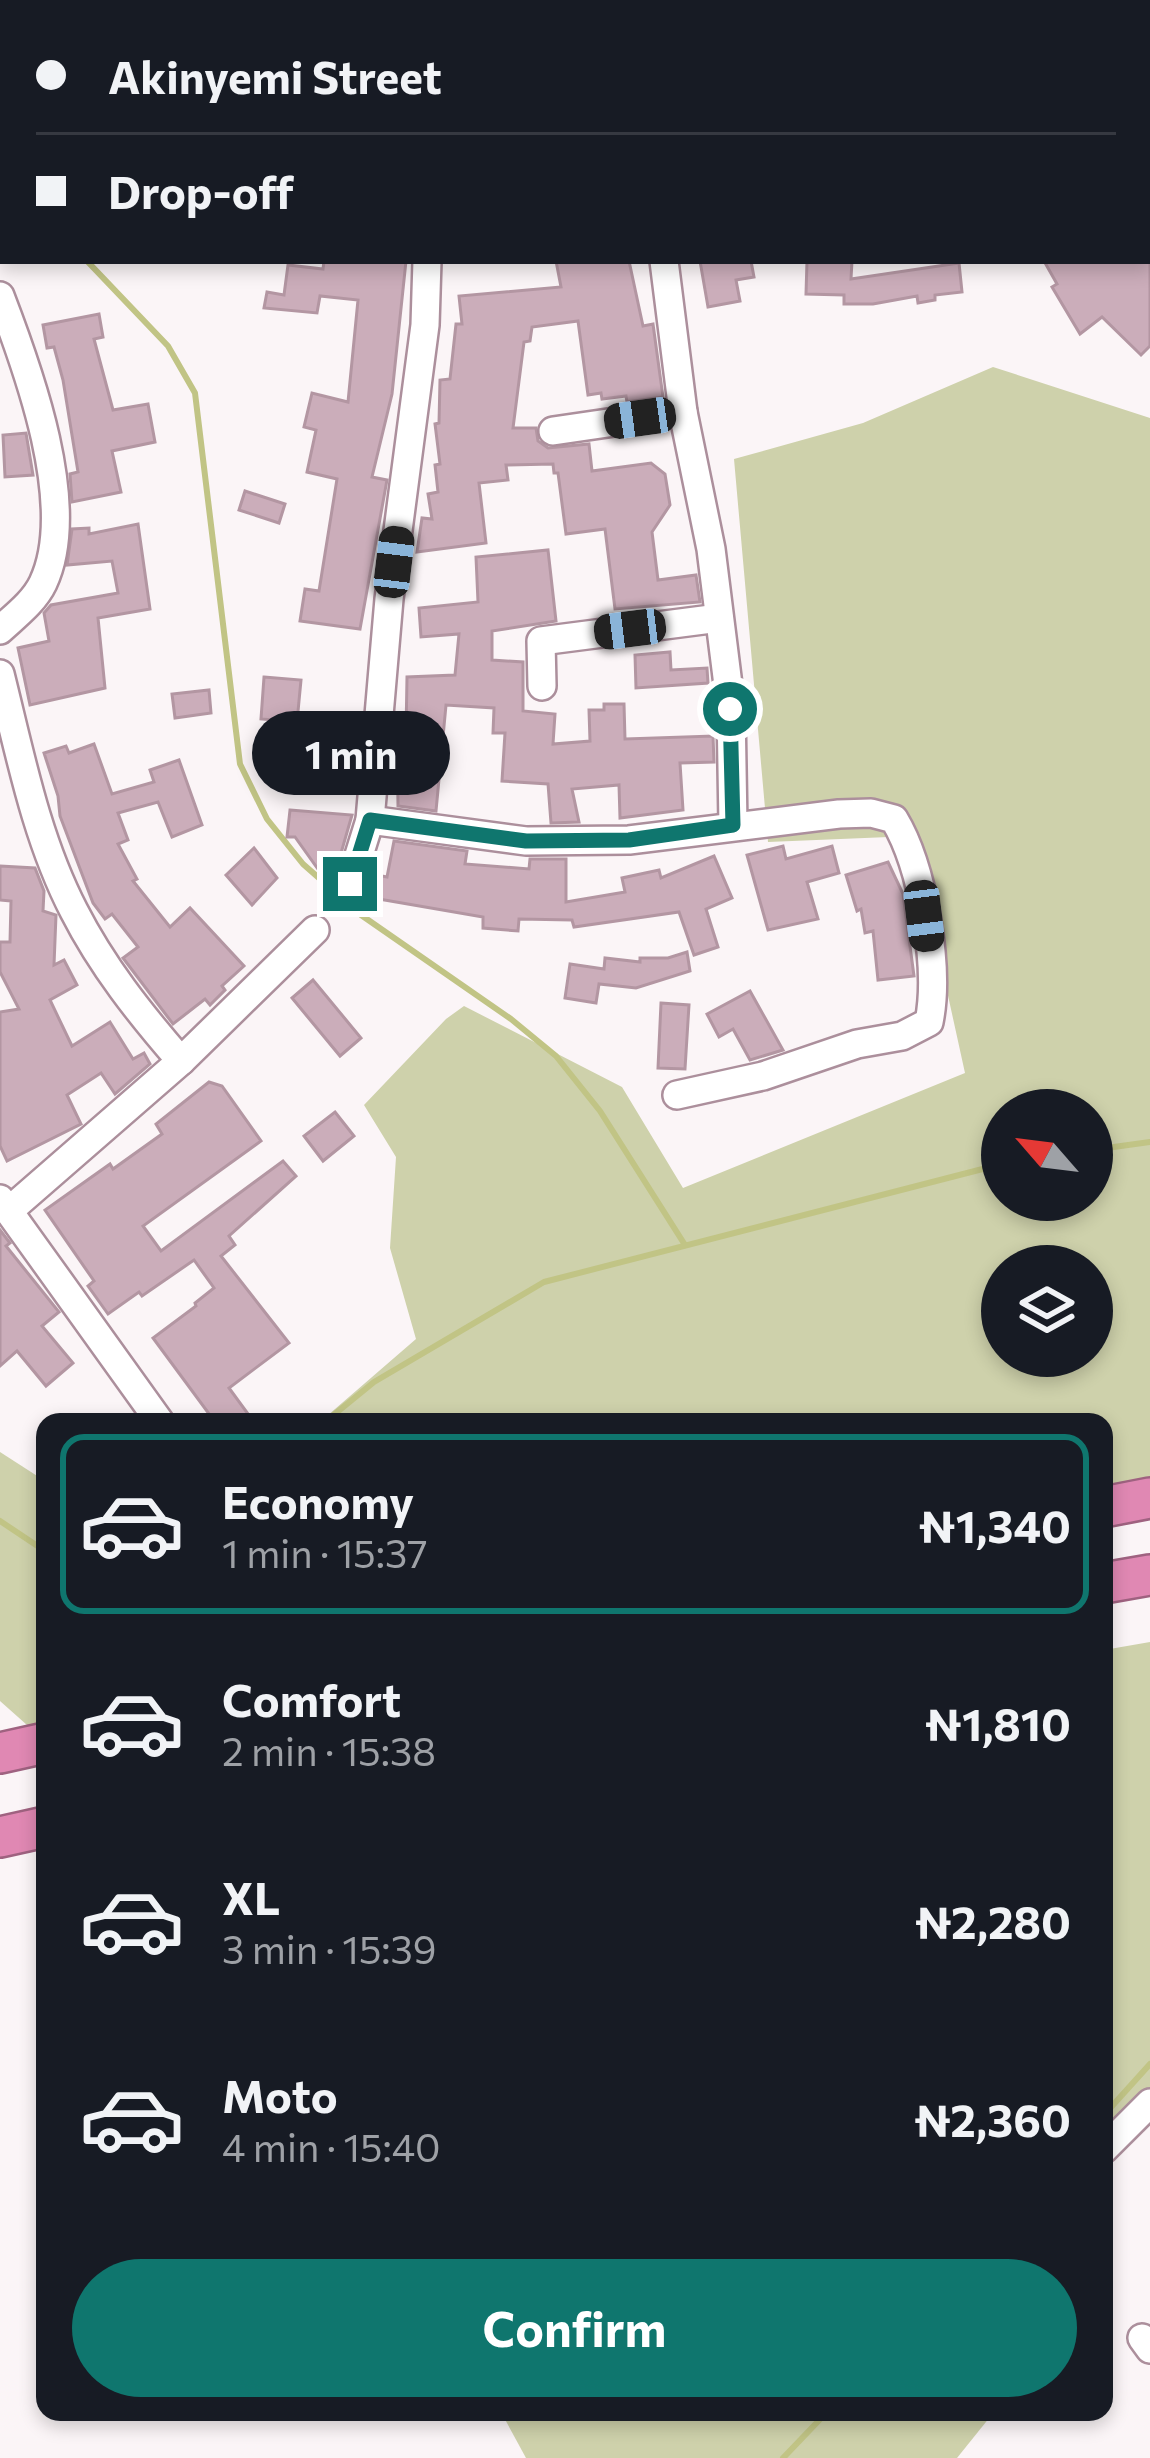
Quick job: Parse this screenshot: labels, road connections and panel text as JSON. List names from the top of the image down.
{
  "north": "top left",
  "page": {
    "banner": ["Akinyemi Street", "Drop-off"],
    "bubble": "1 min",
    "list": [
      {
        "name": "Economy",
        "note": "1 min · 15:37",
        "value": "₦1,340"
      },
      {
        "name": "Comfort",
        "note": "2 min · 15:38",
        "value": "₦1,810"
      },
      {
        "name": "XL",
        "note": "3 min · 15:39",
        "value": "₦2,280"
      },
      {
        "name": "Moto",
        "note": "4 min · 15:40",
        "value": "₦2,360"
      }
    ],
    "buttons": "Confirm"
  }
}
